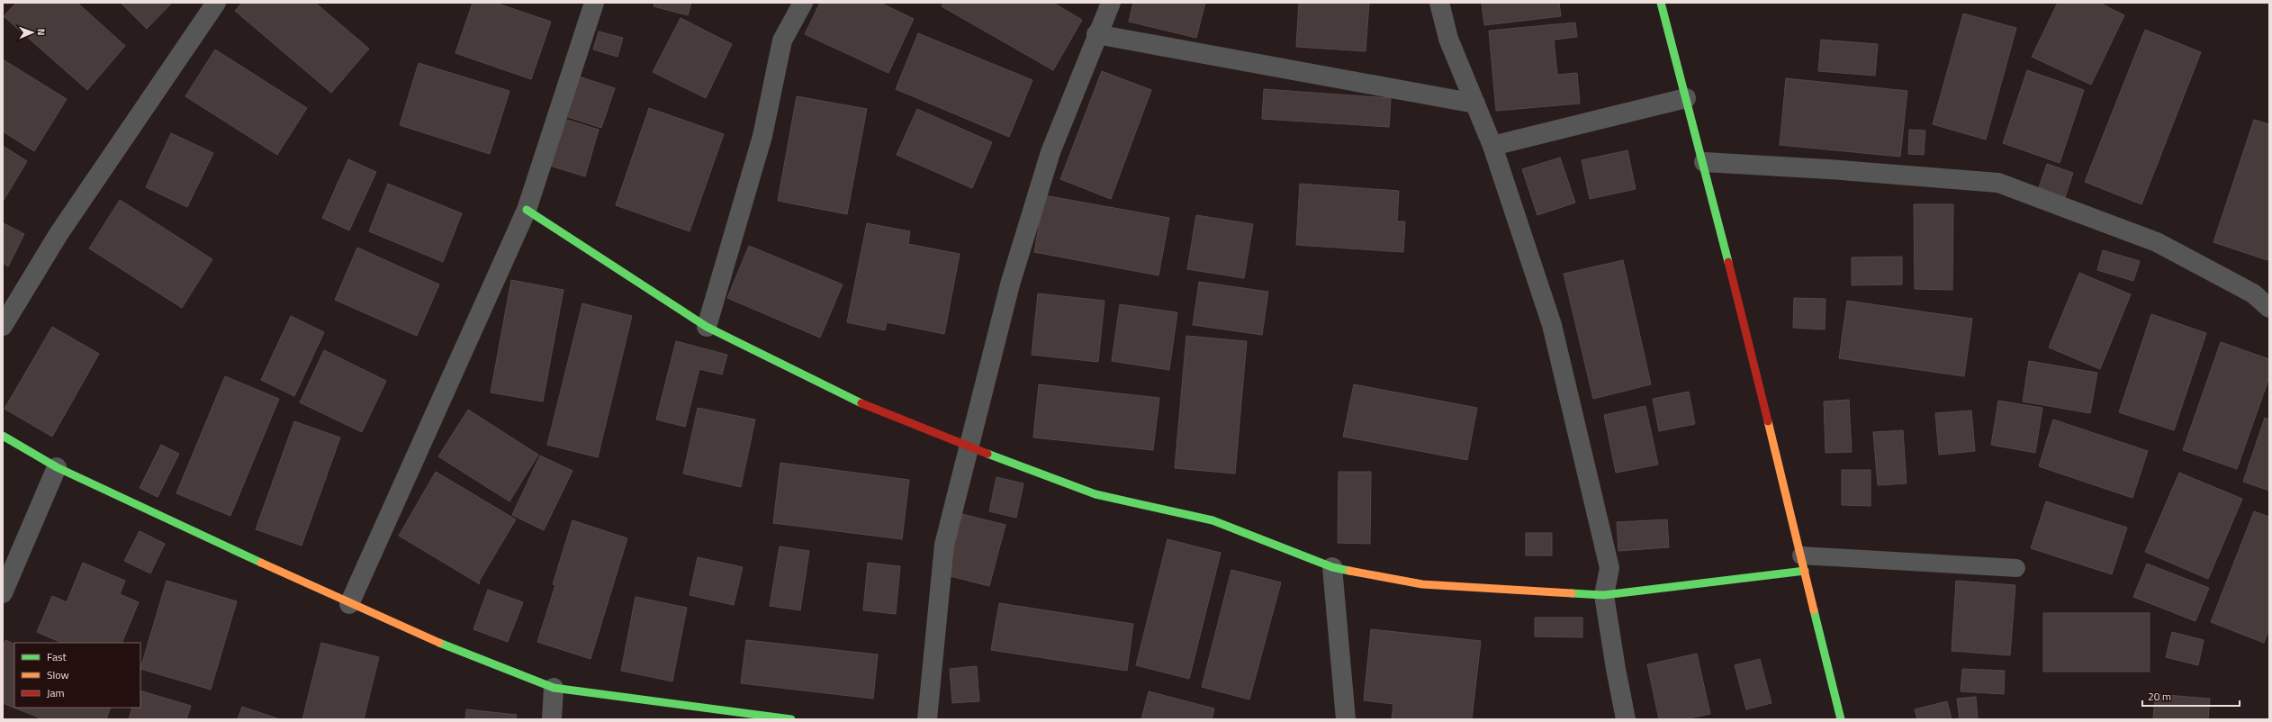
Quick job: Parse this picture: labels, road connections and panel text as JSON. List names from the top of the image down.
{
  "legend": ["Fast", "Slow", "Jam"],
  "scale_bar": "20 m",
  "north": "right"
}
